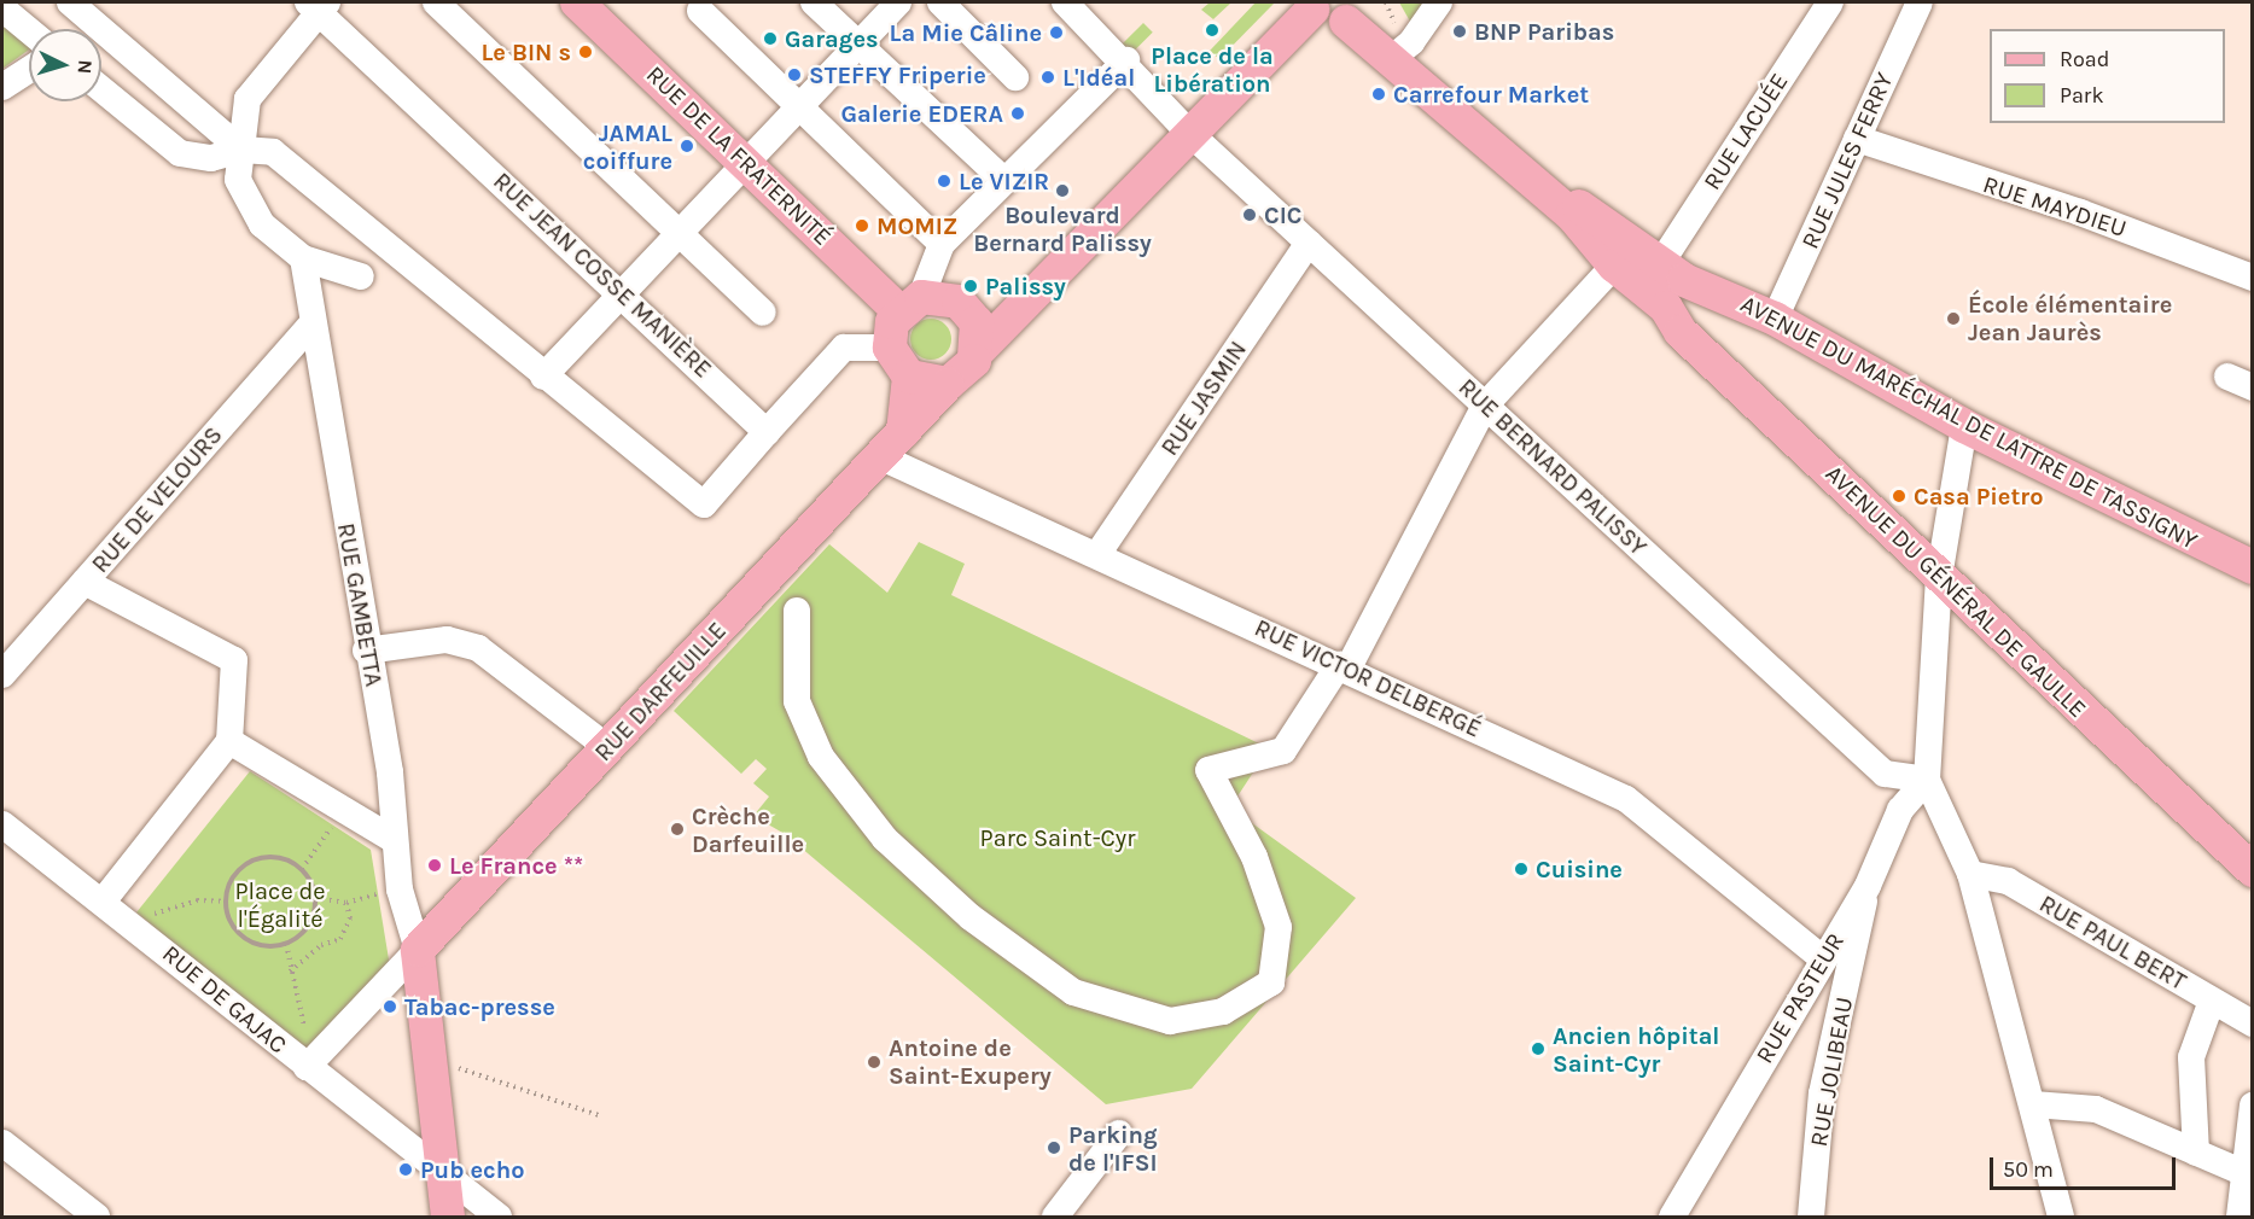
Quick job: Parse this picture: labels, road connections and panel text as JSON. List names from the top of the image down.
{
  "streets": {
    "main road": [
      "RUE DE LA FRATERNITÉ",
      "AVENUE DU MARÉCHAL DE LATTRE DE TASSIGNY",
      "AVENUE DU GÉNÉRAL DE GAULLE",
      "RUE DARFEUILLE"
    ],
    "street": [
      "RUE LACUÉE",
      "RUE JULES FERRY",
      "RUE MAYDIEU",
      "RUE JEAN COSSE MANIÈRE",
      "RUE JASMIN",
      "RUE BERNARD PALISSY",
      "RUE DE VELOURS",
      "RUE GAMBETTA",
      "RUE VICTOR DELBERGÉ",
      "RUE PAUL BERT",
      "RUE PASTEUR",
      "RUE DE GAJAC",
      "RUE JOLIBEAU"
    ]
  },
  "crossings": [
    ["RUE LACUÉE", "AVENUE DU MARÉCHAL DE LATTRE DE TASSIGNY"],
    ["RUE LACUÉE", "AVENUE DU GÉNÉRAL DE GAULLE"],
    ["RUE DE LA FRATERNITÉ", "RUE DARFEUILLE"],
    ["RUE JULES FERRY", "RUE MAYDIEU"],
    ["RUE JULES FERRY", "AVENUE DU MARÉCHAL DE LATTRE DE TASSIGNY"],
    ["RUE JASMIN", "RUE BERNARD PALISSY"],
    ["RUE JASMIN", "RUE VICTOR DELBERGÉ"],
    ["AVENUE DU MARÉCHAL DE LATTRE DE TASSIGNY", "AVENUE DU GÉNÉRAL DE GAULLE"],
    ["RUE BERNARD PALISSY", "RUE PASTEUR"],
    ["RUE DE VELOURS", "RUE GAMBETTA"],
    ["RUE GAMBETTA", "RUE DARFEUILLE"],
    ["RUE VICTOR DELBERGÉ", "RUE DARFEUILLE"],
    ["RUE VICTOR DELBERGÉ", "RUE PASTEUR"],
    ["RUE PASTEUR", "RUE JOLIBEAU"]
  ],
  "parks": ["Parc Saint-Cyr", "Place de l'Égalité"],
  "places": [
    "Place de la Libération",
    "BNP Paribas",
    "La Mie Câline",
    "Garages",
    "Le BIN s",
    "STEFFY Friperie",
    "L'Idéal",
    "Carrefour Market",
    "Galerie EDERA",
    "JAMAL coiffure",
    "Le VIZIR",
    "Boulevard Bernard Palissy",
    "CIC",
    "MOMIZ",
    "Palissy",
    "École élémentaire Jean Jaurès",
    "Casa Pietro",
    "Crèche Darfeuille",
    "Le France **",
    "Cuisine",
    "Tabac-presse",
    "Ancien hôpital Saint-Cyr",
    "Antoine de Saint-Exupery",
    "Parking de l'IFSI",
    "Pub echo"
  ],
  "legend": ["Road", "Park"],
  "scale_bar": "50 m",
  "north": "right"
}
